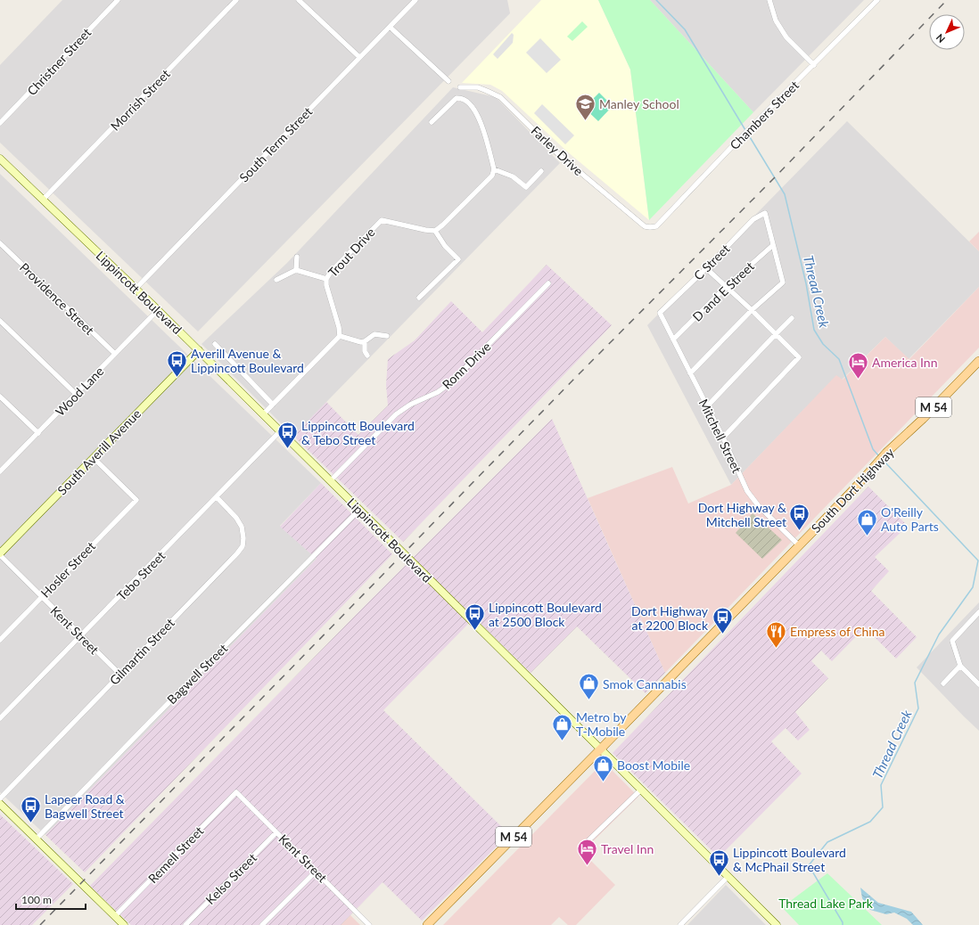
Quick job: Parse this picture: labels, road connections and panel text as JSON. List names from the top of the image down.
{
  "streets": {
    "main road": ["M 54", "South Dort Highway"],
    "street": [
      "Christner Street",
      "Morrish Street",
      "Chambers Street",
      "South Term Street",
      "Farley Drive",
      "Trout Drive",
      "C Street",
      "D and E Street",
      "Lippincott Boulevard",
      "Providence Street",
      "Ronn Drive",
      "Wood Lane",
      "Mitchell Street",
      "South Averill Avenue",
      "Hosler Street",
      "Tebo Street",
      "Kent Street",
      "Gilmartin Street",
      "Bagwell Street",
      "Remell Street",
      "Kelso Street"
    ]
  },
  "crossings": [
    ["Morrish Street", "Lippincott Boulevard"],
    ["Chambers Street", "Farley Drive"],
    ["South Term Street", "Lippincott Boulevard"],
    ["C Street", "D and E Street"],
    ["C Street", "Mitchell Street"],
    ["D and E Street", "Mitchell Street"],
    ["Lippincott Boulevard", "Ronn Drive"],
    ["Lippincott Boulevard", "Wood Lane"],
    ["Lippincott Boulevard", "South Averill Avenue"],
    ["Lippincott Boulevard", "South Dort Highway"],
    ["Lippincott Boulevard", "Tebo Street"],
    ["Lippincott Boulevard", "Bagwell Street"],
    ["Providence Street", "Wood Lane"],
    ["Mitchell Street", "South Dort Highway"],
    ["South Averill Avenue", "Hosler Street"],
    ["South Averill Avenue", "Kent Street"],
    ["Hosler Street", "Kent Street"],
    ["Tebo Street", "Kent Street"],
    ["Tebo Street", "Gilmartin Street"],
    ["Kent Street", "Gilmartin Street"],
    ["Kent Street", "Remell Street"],
    ["Kent Street", "Kelso Street"]
  ],
  "water": ["Thread Creek"],
  "parks": ["Thread Lake Park"],
  "places": {
    "school or university": ["Manley School"],
    "bus stop": [
      "Averill Avenue & Lippincott Boulevard",
      "Lippincott Boulevard & Tebo Street",
      "Dort Highway & Mitchell Street",
      "Lippincott Boulevard at 2500 Block",
      "Dort Highway at 2200 Block",
      "Lapeer Road & Bagwell Street",
      "Lippincott Boulevard & McPhail Street"
    ],
    "hotel": ["America Inn", "Travel Inn"],
    "shop": [
      "O'Reilly Auto Parts",
      "Smok Cannabis",
      "Metro by T-Mobile",
      "Boost Mobile"
    ],
    "restaurant": ["Empress of China"]
  },
  "scale_bar": "100 m",
  "north": "bottom left"
}
